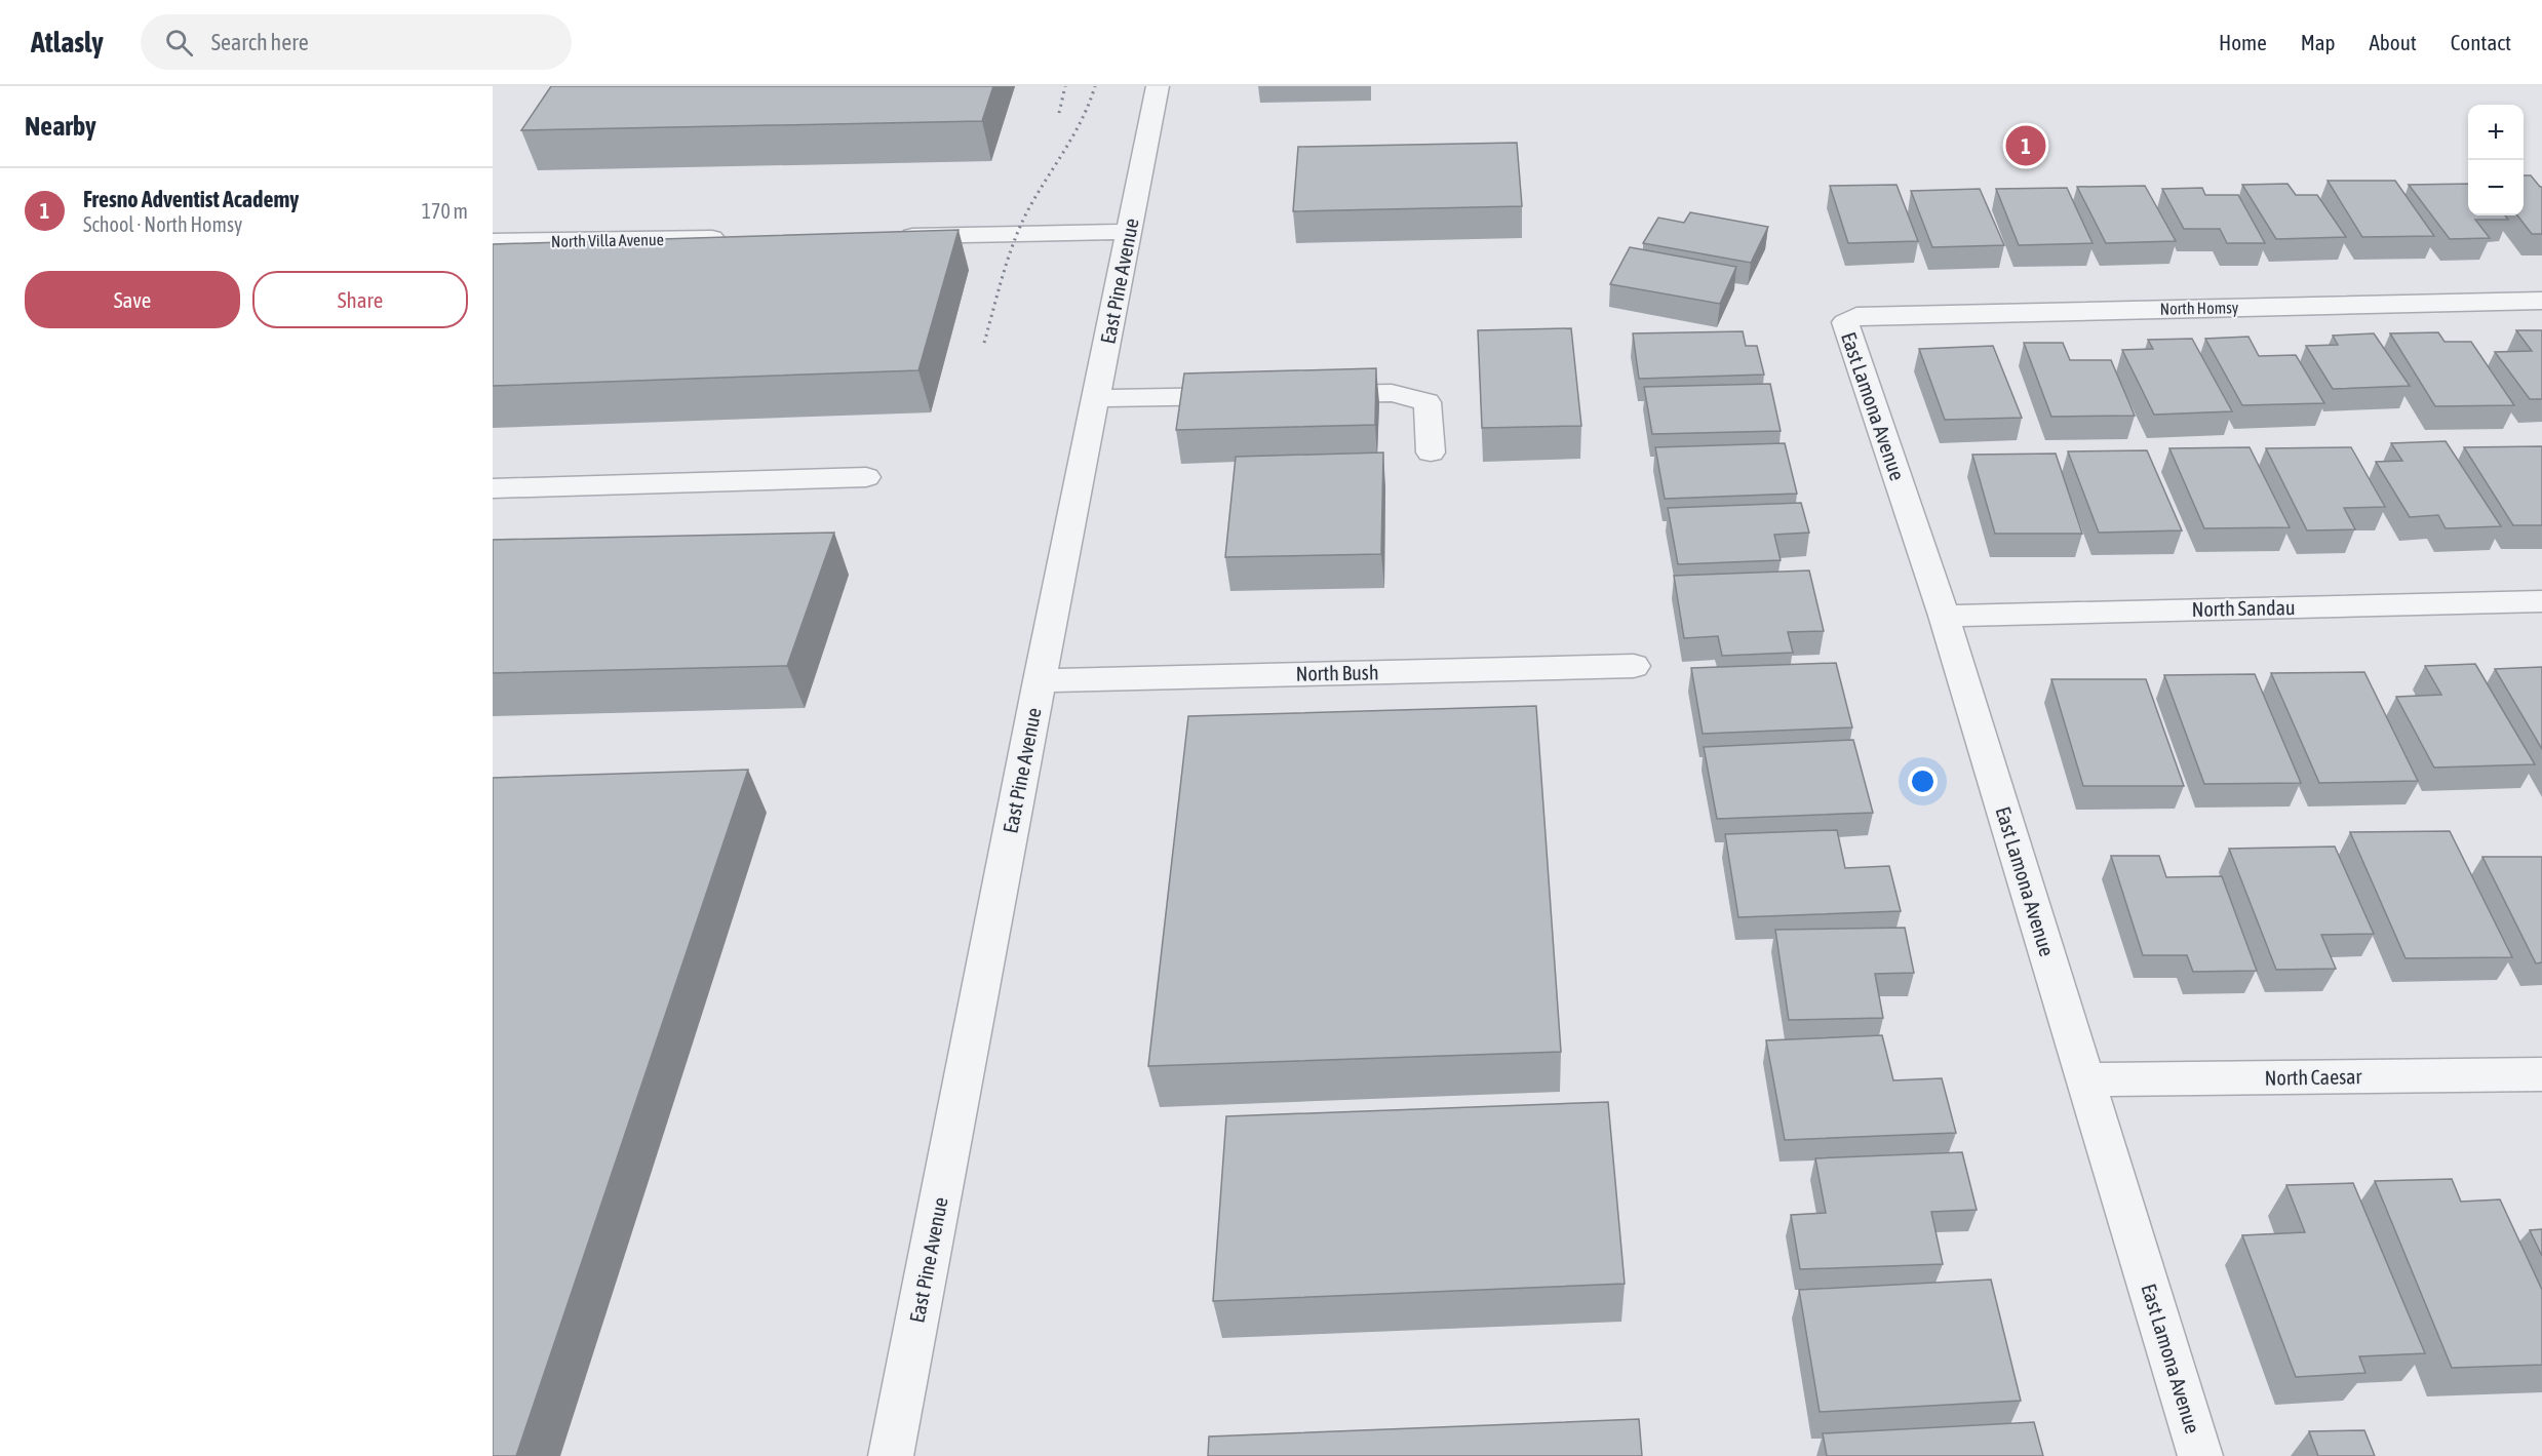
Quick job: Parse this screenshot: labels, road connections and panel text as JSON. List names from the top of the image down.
{
  "streets": {
    "street": [
      "North Villa Avenue",
      "East Pine Avenue",
      "North Homsy",
      "East Lamona Avenue",
      "North Sandau",
      "North Bush",
      "North Caesar"
    ]
  },
  "crossings": [
    ["East Pine Avenue", "North Bush"],
    ["North Homsy", "East Lamona Avenue"],
    ["East Lamona Avenue", "North Sandau"],
    ["East Lamona Avenue", "North Caesar"]
  ],
  "page": {
    "header": "Atlasly",
    "search": "Search here",
    "nav": [
      "Home",
      "Map",
      "About",
      "Contact"
    ],
    "heading": "Nearby",
    "map_buttons": ["+", "−"],
    "pins": "1",
    "list": [
      {
        "mark": "1",
        "name": "Fresno Adventist Academy",
        "note": "School · North Homsy",
        "value": "170 m"
      }
    ],
    "buttons": ["Save", "Share"]
  }
}
